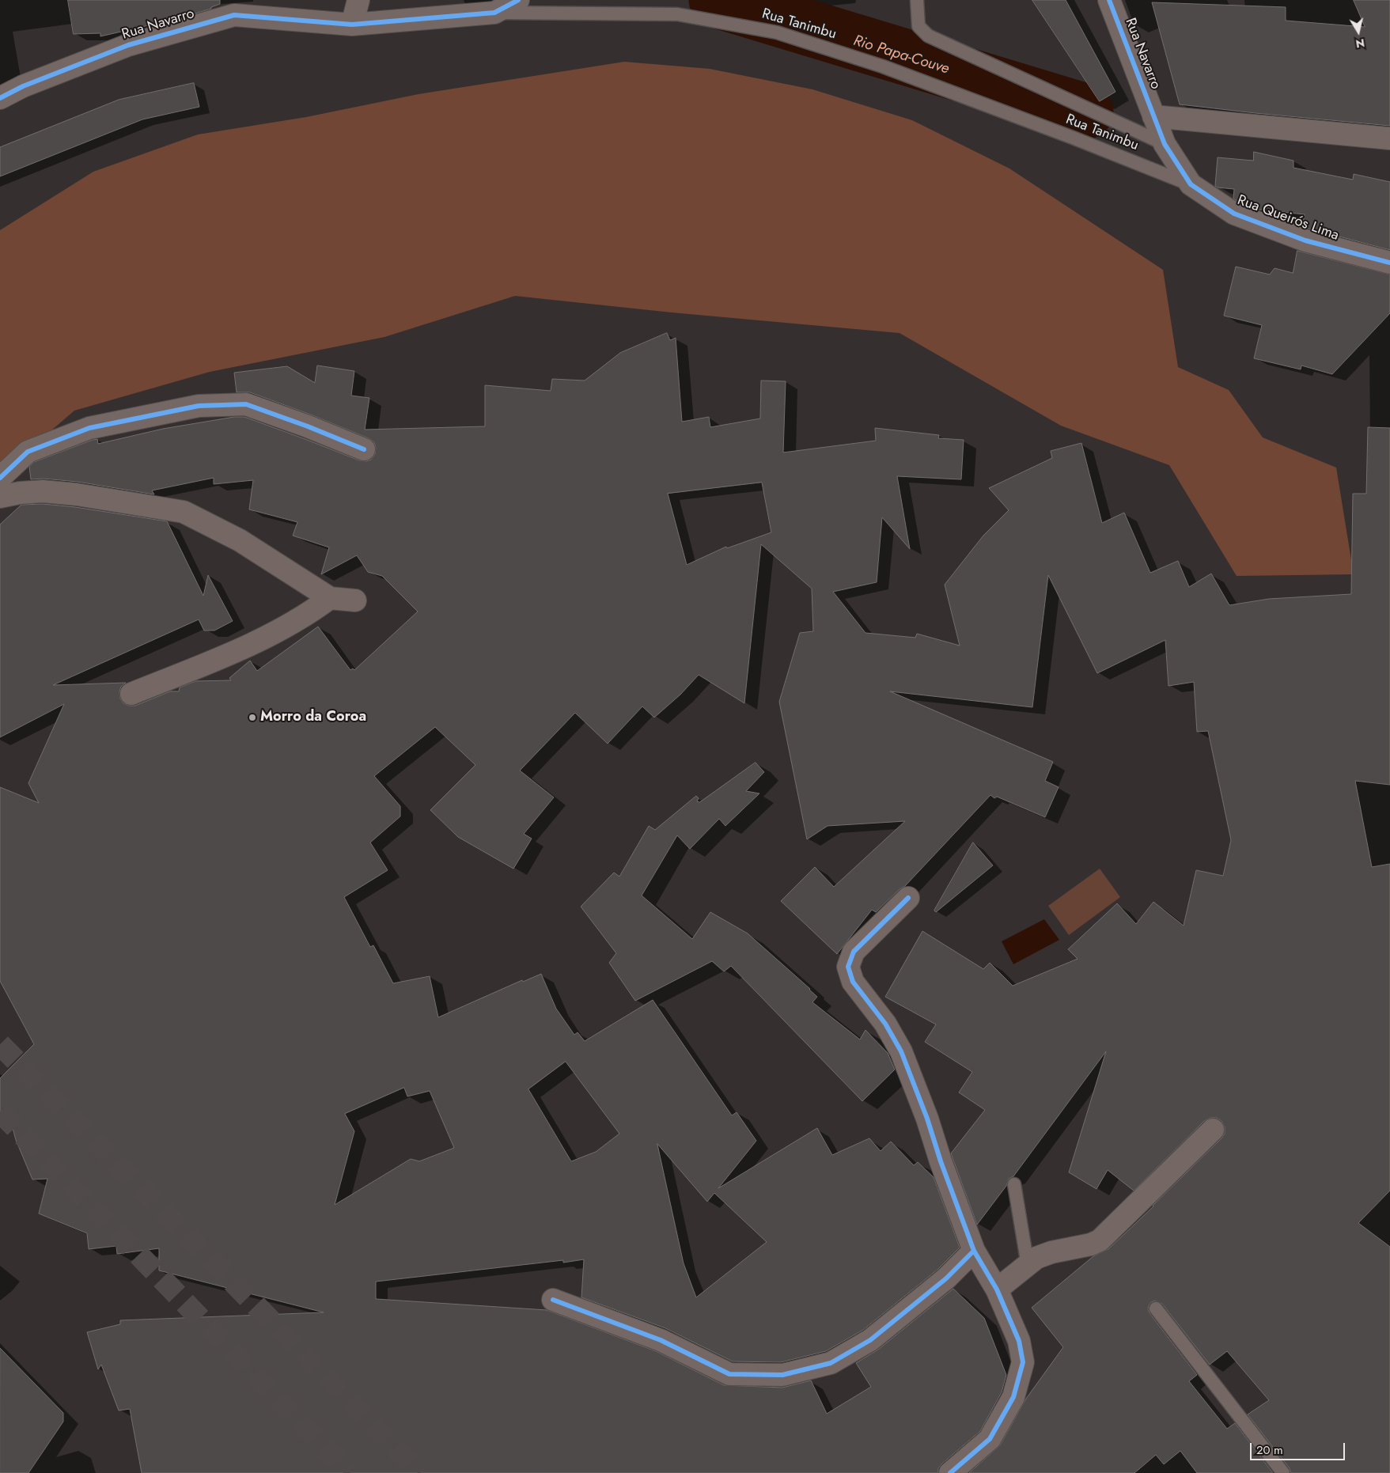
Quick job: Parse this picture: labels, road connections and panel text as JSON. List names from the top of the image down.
{
  "streets": {
    "street": ["Rua Navarro", "Rua Queirós Lima"],
    "lane": ["Rua Tanimbu"]
  },
  "crossings": [
    ["Rua Navarro", "Rua Tanimbu"],
    ["Rua Navarro", "Rua Queirós Lima"],
    ["Rua Tanimbu", "Rua Queirós Lima"]
  ],
  "water": ["Rio Papa-Couve"],
  "places": ["Morro da Coroa"],
  "scale_bar": "20 m",
  "north": "bottom"
}
